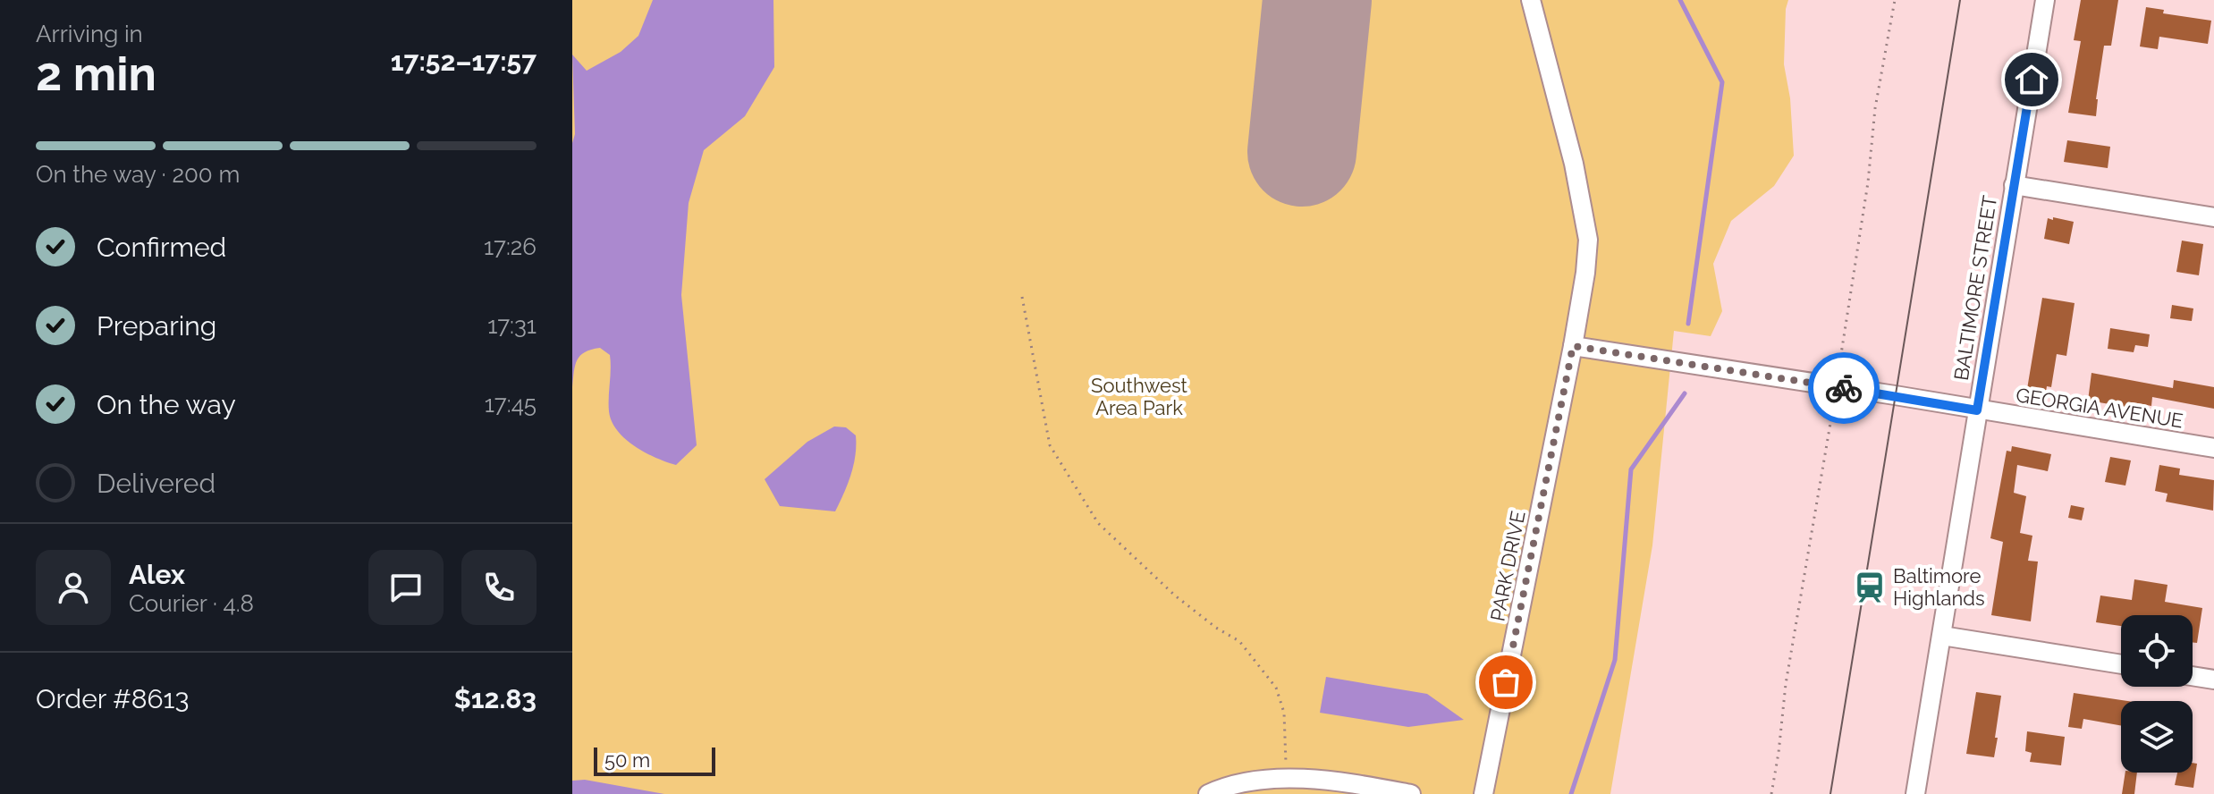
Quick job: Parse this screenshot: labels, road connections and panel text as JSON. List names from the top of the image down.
{
  "streets": {
    "street": ["BALTIMORE STREET", "GEORGIA AVENUE", "PARK DRIVE"]
  },
  "crossings": [
    ["BALTIMORE STREET", "GEORGIA AVENUE"]
  ],
  "parks": ["Southwest Area Park"],
  "places": {
    "station": ["Baltimore Highlands"]
  },
  "scale_bar": "50 m",
  "page": {
    "heading": ["2 min", "Arriving in", "17:52–17:57"],
    "panel": [
      "Alex",
      "Courier · 4.8",
      "Order #8613",
      "$12.83"
    ],
    "bar": "On the way · 200 m",
    "list": [
      ["Confirmed", "17:26"],
      ["Preparing", "17:31"],
      ["On the way", "17:45"],
      "Delivered"
    ],
    "scale": "50 m"
  }
}
